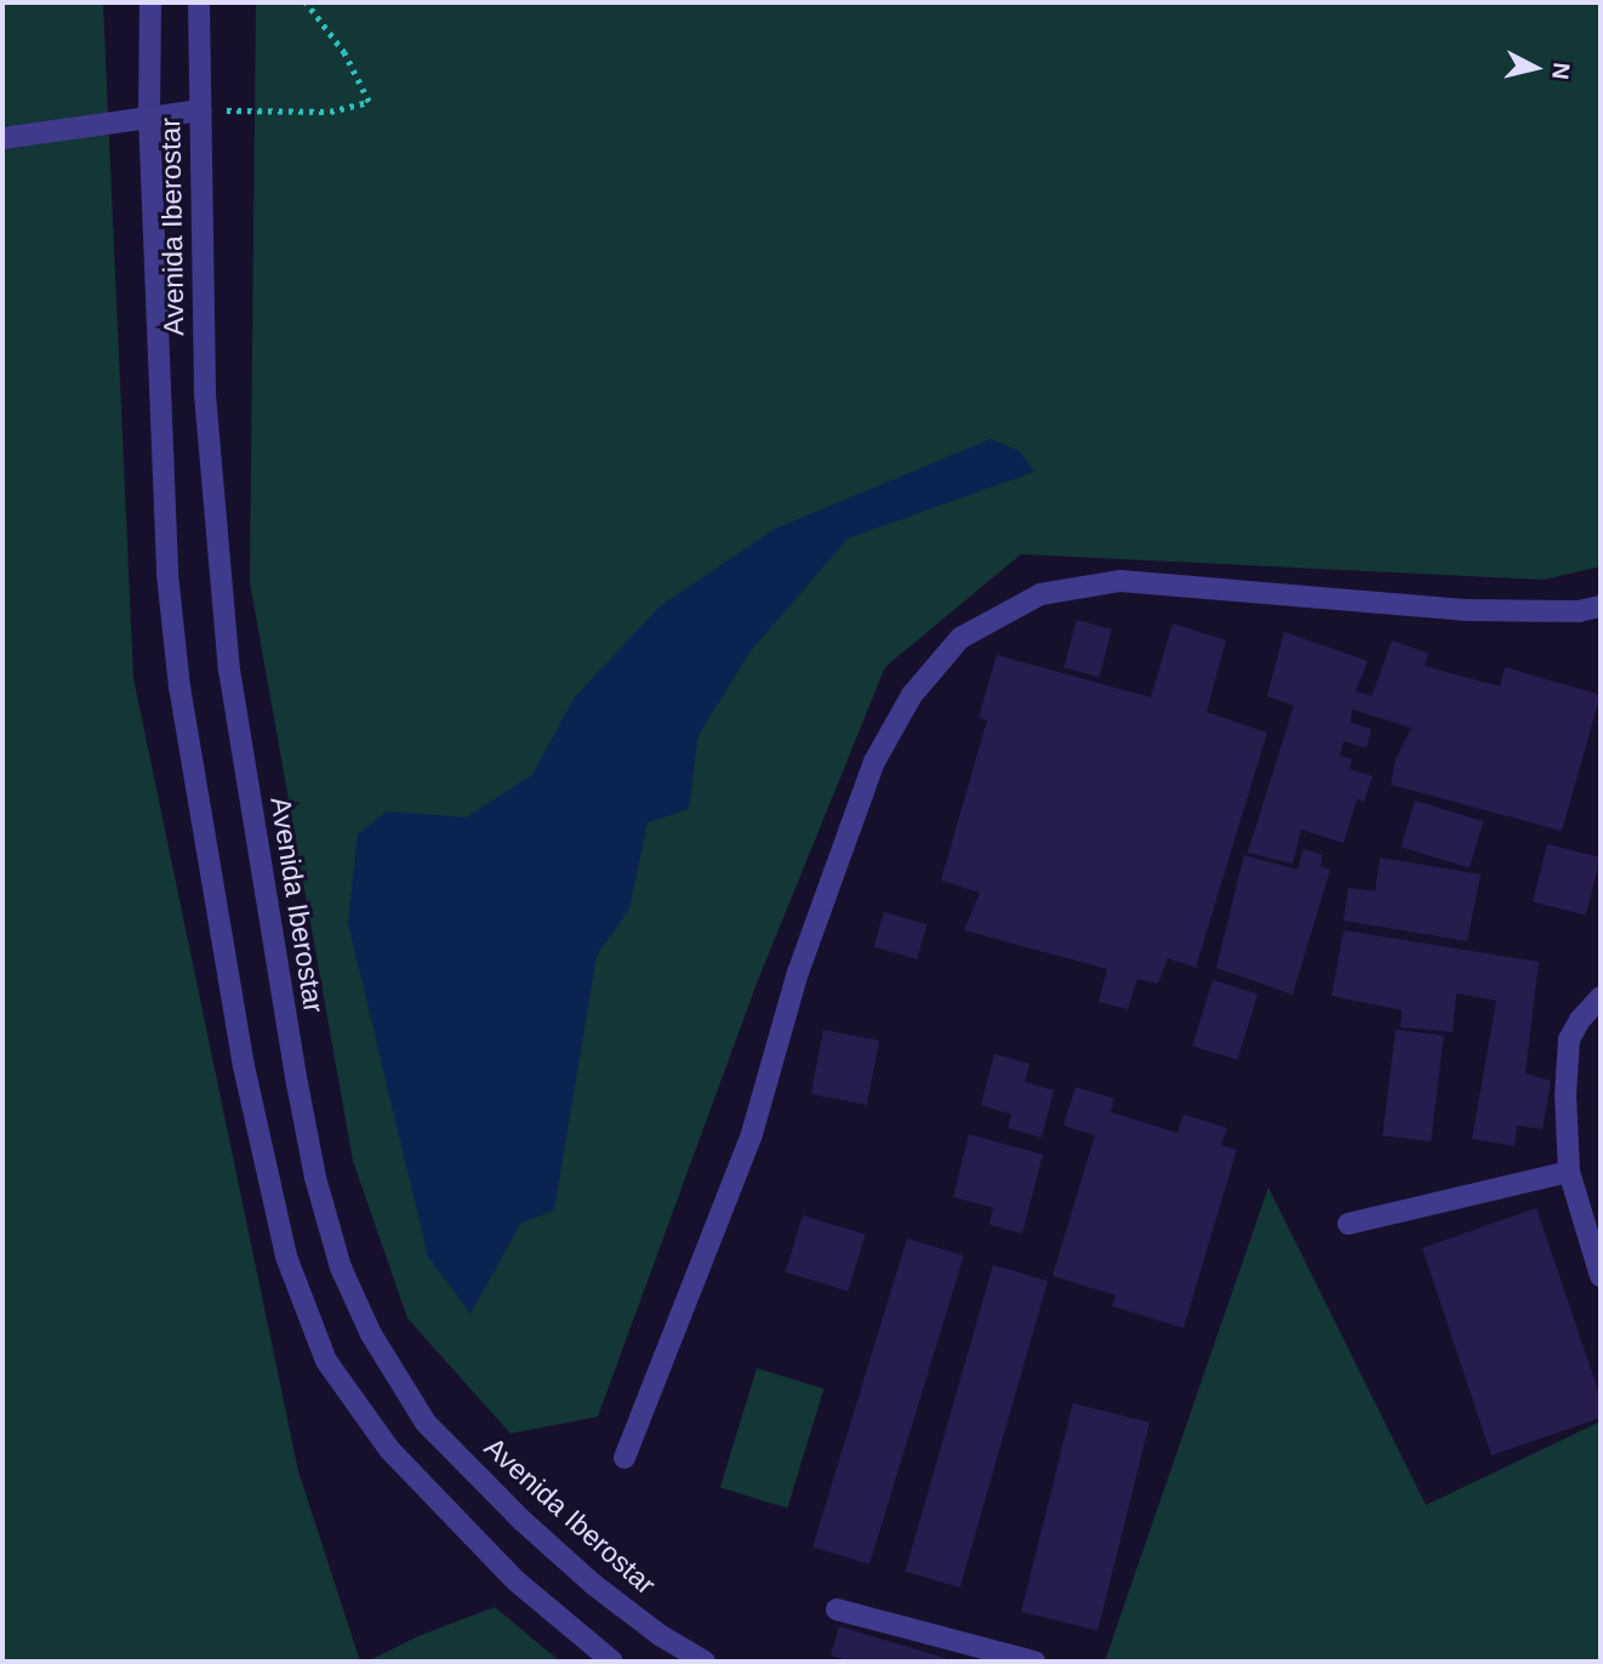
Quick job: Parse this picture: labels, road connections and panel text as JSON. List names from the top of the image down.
{
  "streets": {
    "street": ["Avenida Iberostar"]
  },
  "north": "right"
}
